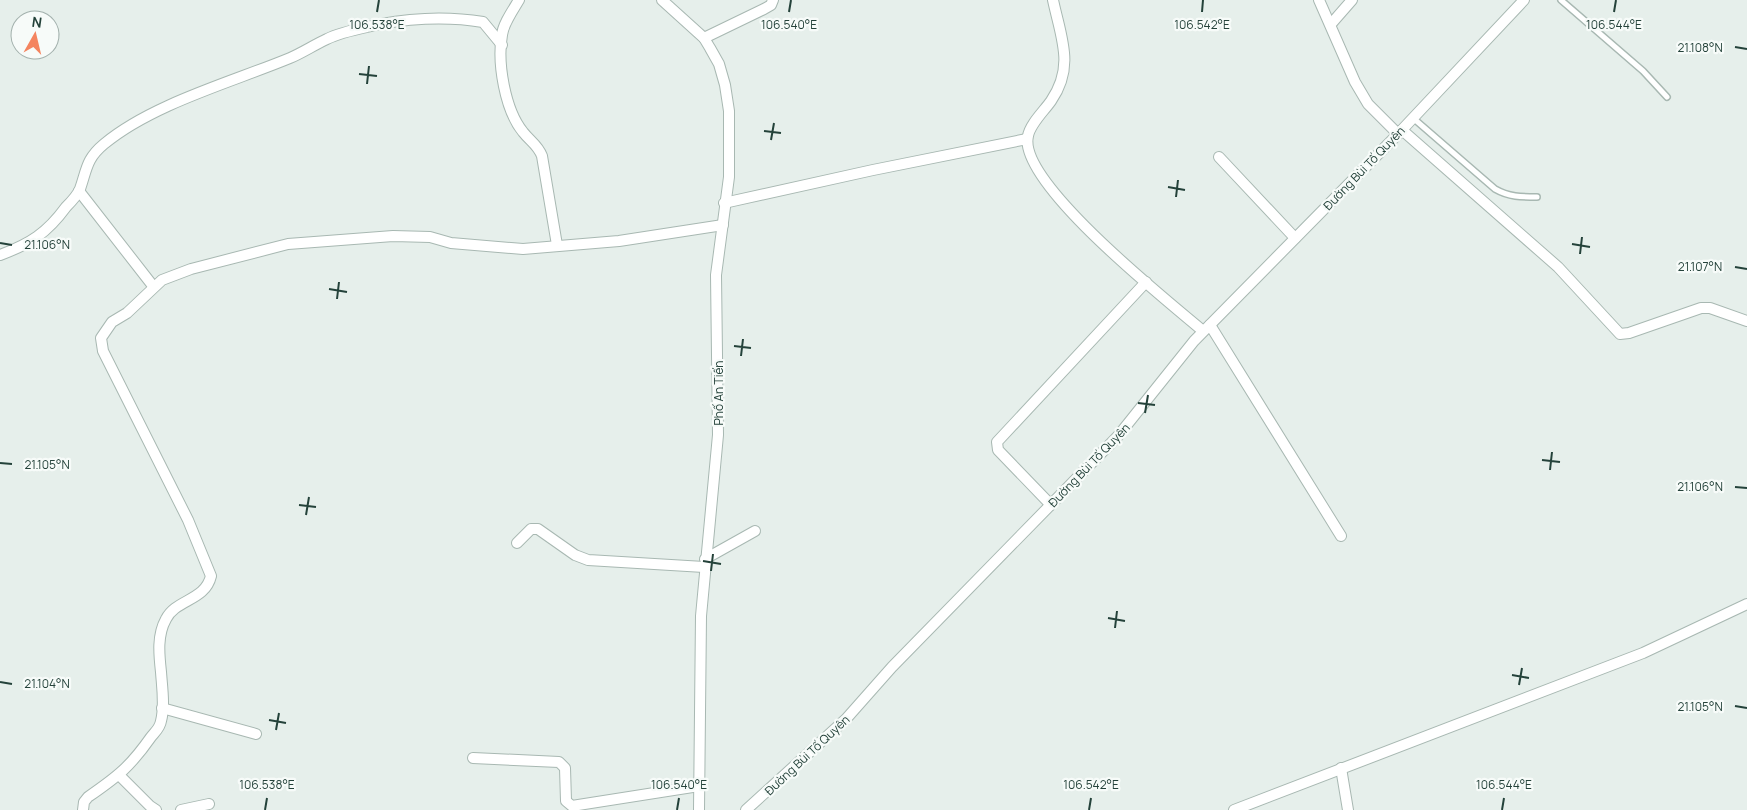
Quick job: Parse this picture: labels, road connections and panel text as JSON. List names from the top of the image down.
{
  "streets": {
    "street": ["Đường Bùi Tố Quyên", "Phố An Tiến"]
  },
  "north": "top",
  "coordinates": [
    "106.538°E",
    "106.540°E",
    "106.542°E",
    "106.544°E",
    "21.108°N",
    "21.106°N",
    "21.107°N",
    "21.105°N",
    "21.104°N"
  ]
}
